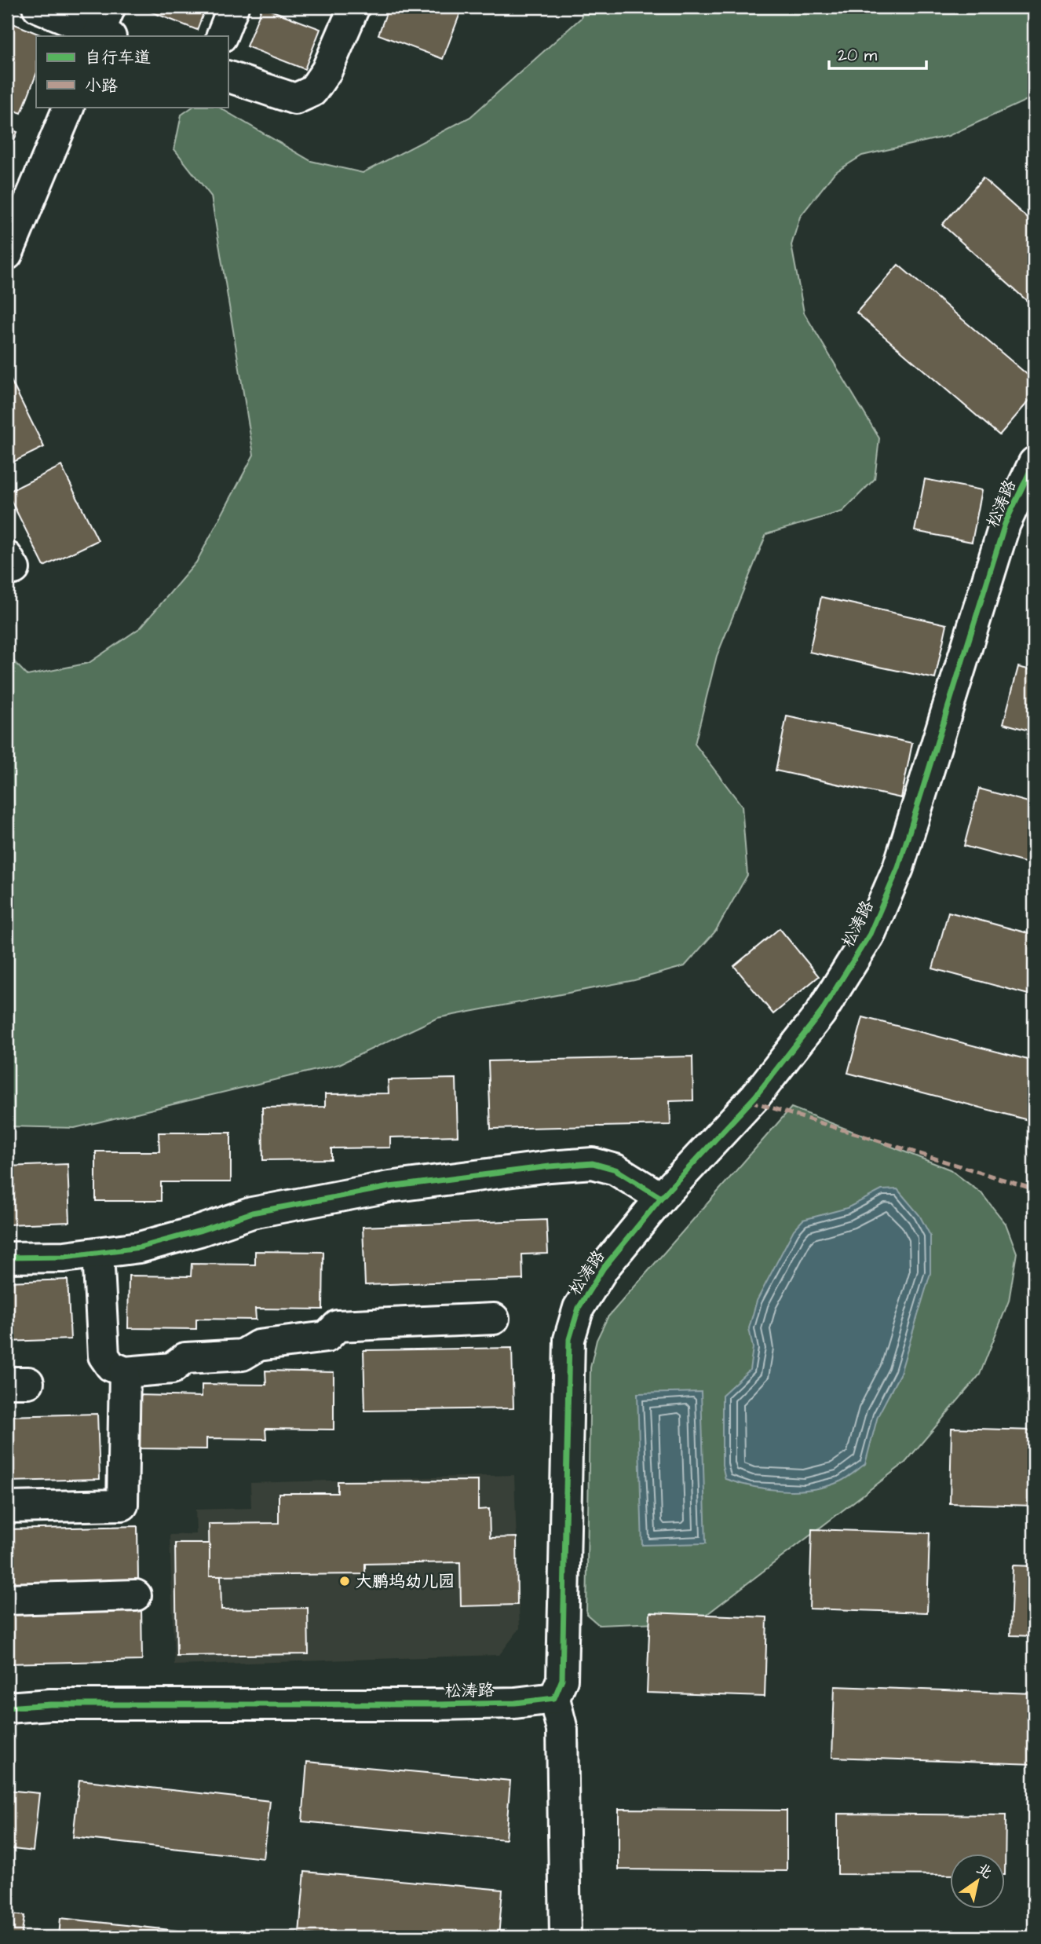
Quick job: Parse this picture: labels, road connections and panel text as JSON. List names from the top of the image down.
{
  "streets": {
    "street": ["松涛路"]
  },
  "places": ["大鹏坞幼儿园"],
  "legend": ["自行车道", "小路"],
  "scale_bar": "20 m",
  "north": "top right"
}
